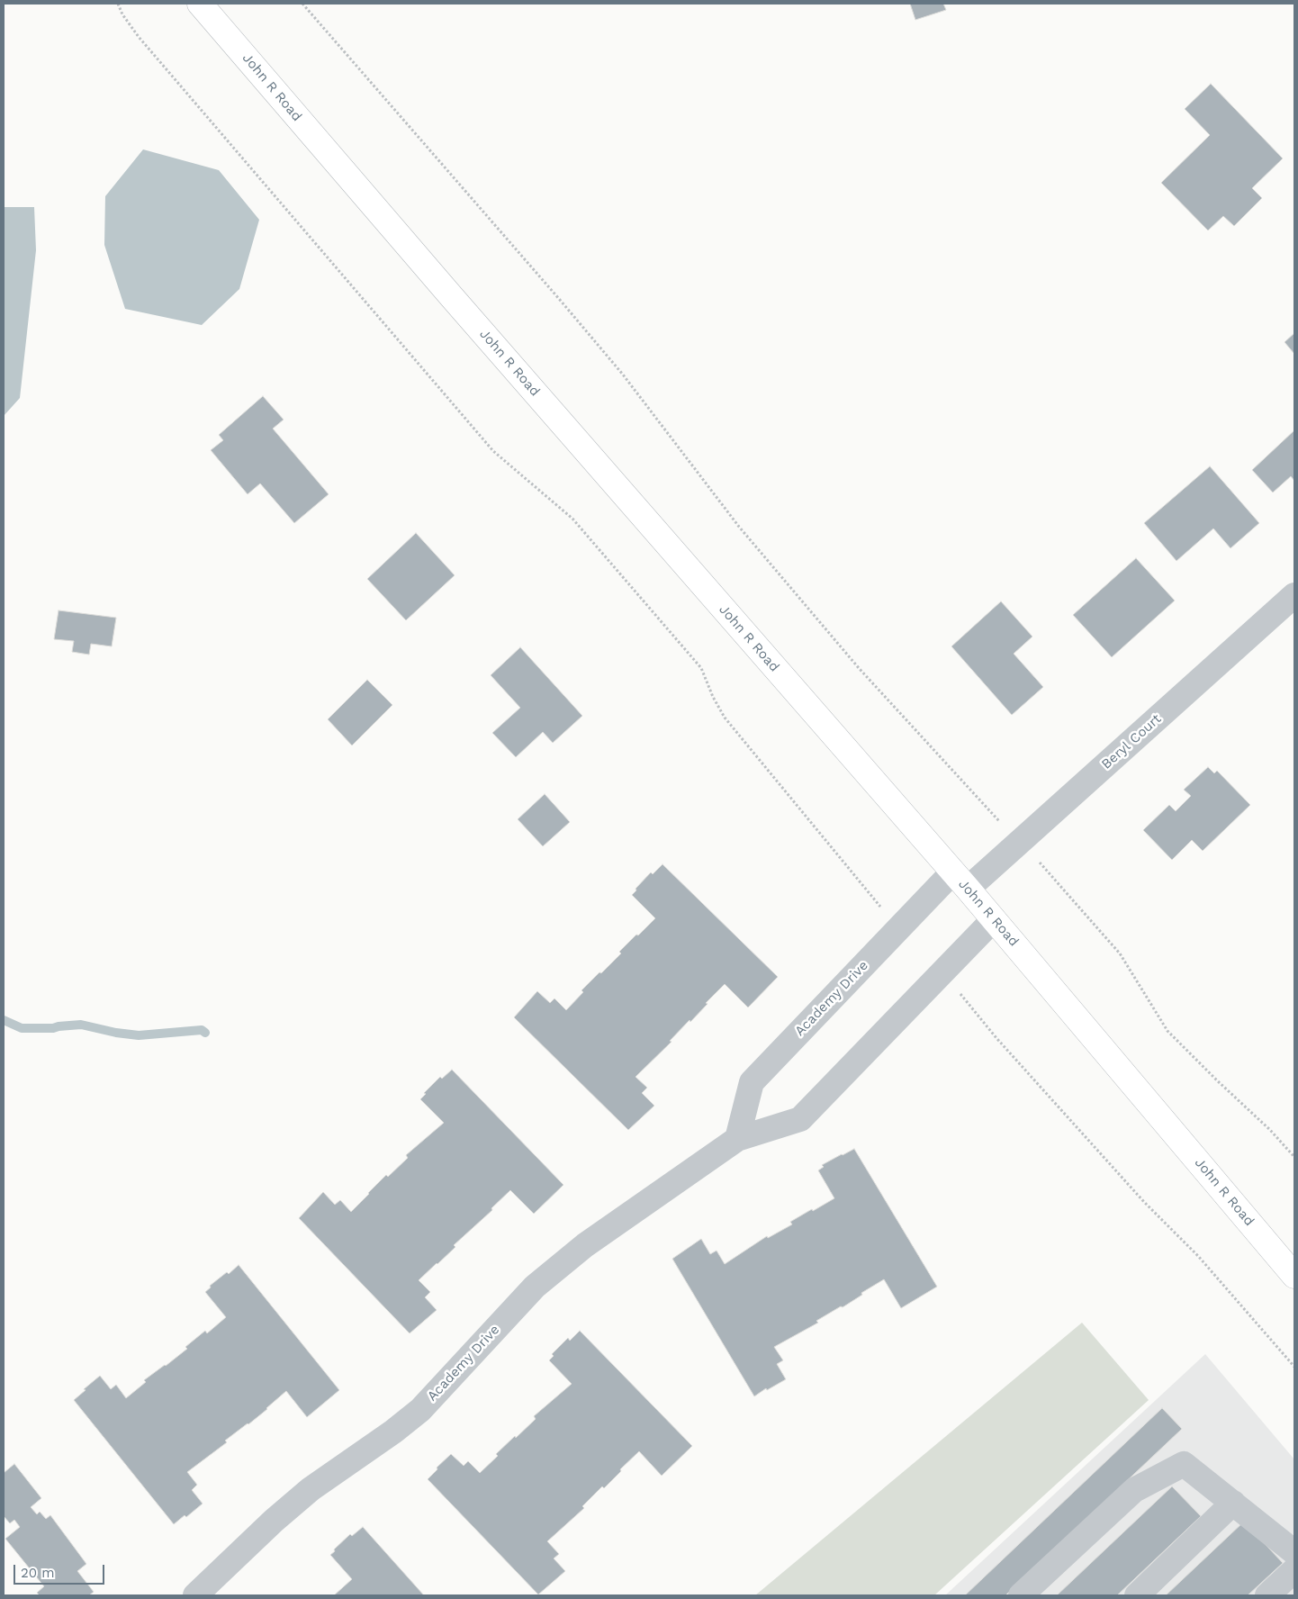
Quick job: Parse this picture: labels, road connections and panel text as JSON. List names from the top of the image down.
{
  "streets": {
    "main road": ["John R Road"],
    "street": ["Beryl Court", "Academy Drive"]
  },
  "crossings": [
    ["John R Road", "Beryl Court"],
    ["John R Road", "Academy Drive"],
    ["Beryl Court", "Academy Drive"]
  ],
  "scale_bar": "20 m"
}
